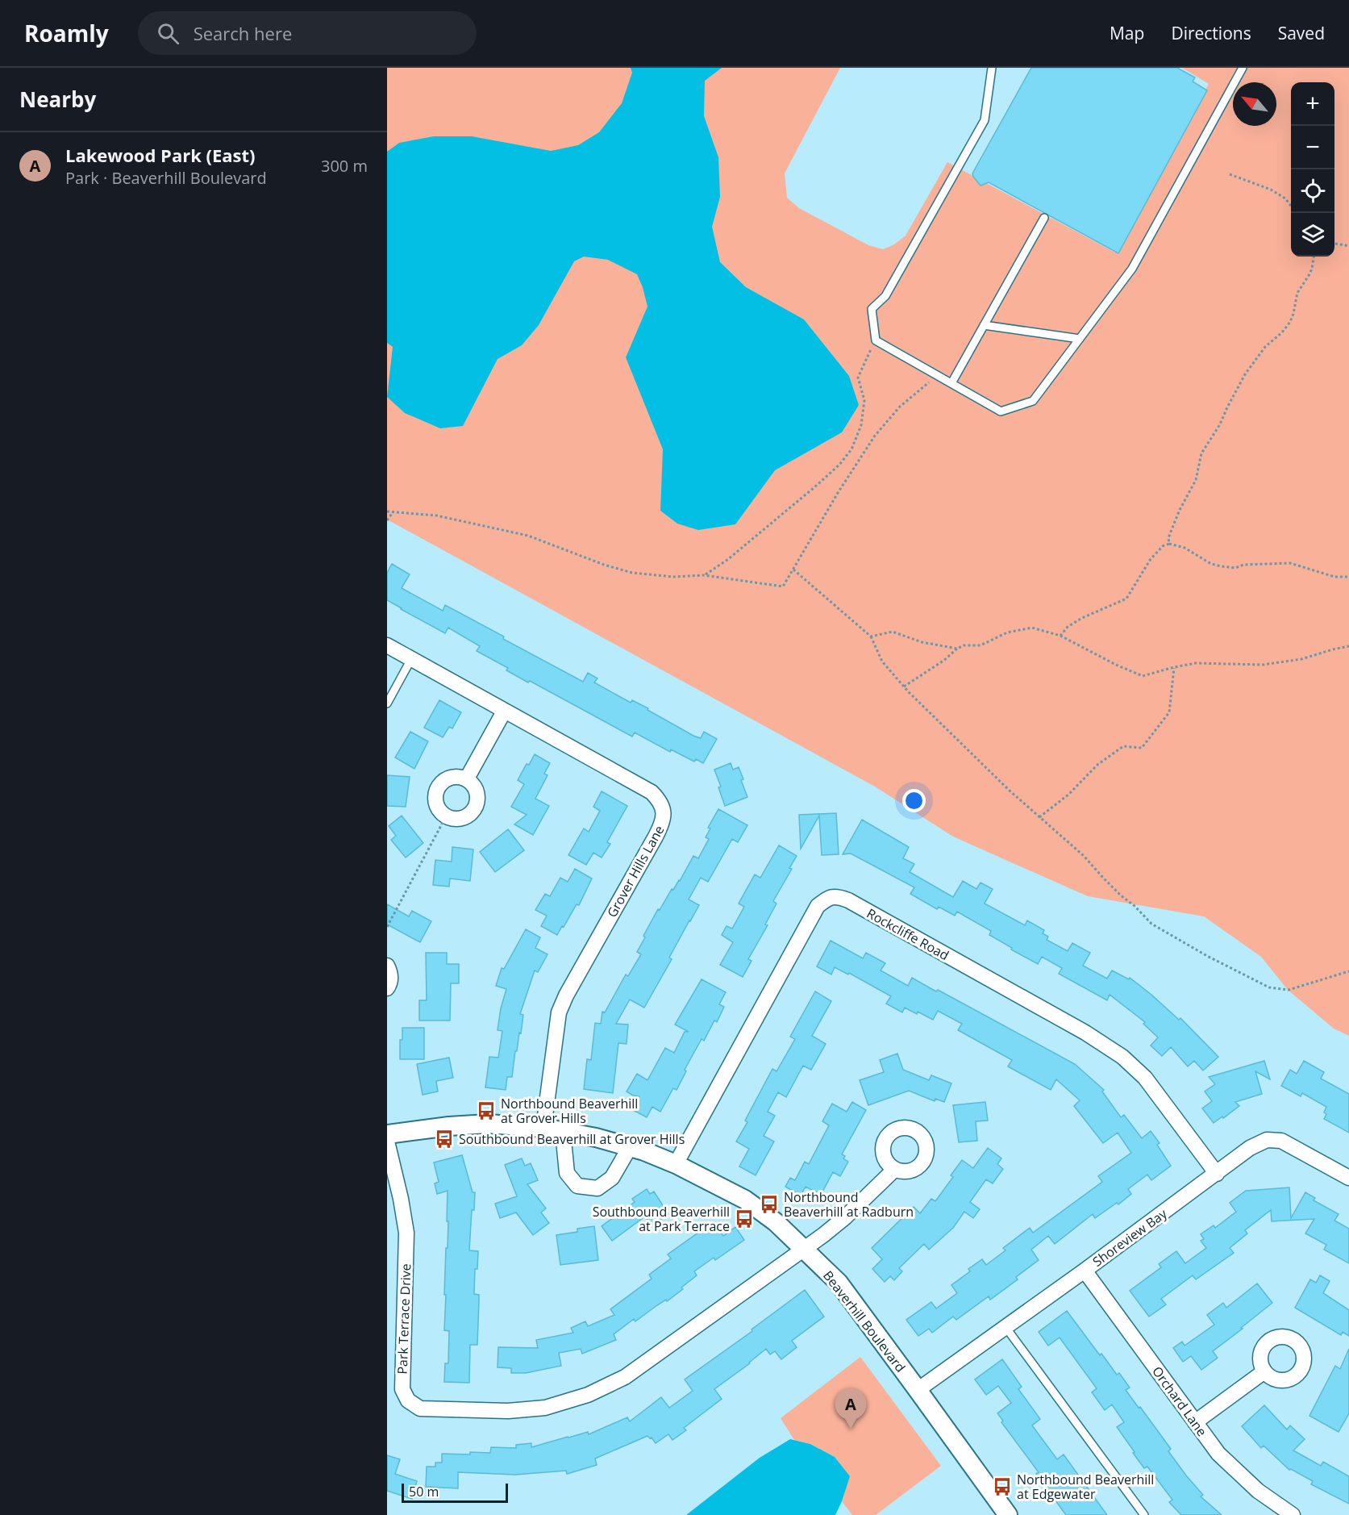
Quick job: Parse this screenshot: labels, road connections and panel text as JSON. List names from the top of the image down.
{
  "streets": {
    "street": [
      "Grover Hills Lane",
      "Rockcliffe Road",
      "Shoreview Bay",
      "Park Terrace Drive",
      "Beaverhill Boulevard",
      "Orchard Lane"
    ]
  },
  "crossings": [
    ["Grover Hills Lane", "Beaverhill Boulevard"],
    ["Rockcliffe Road", "Shoreview Bay"],
    ["Rockcliffe Road", "Beaverhill Boulevard"],
    ["Shoreview Bay", "Beaverhill Boulevard"],
    ["Shoreview Bay", "Orchard Lane"],
    ["Park Terrace Drive", "Beaverhill Boulevard"]
  ],
  "places": {
    "bus stop": [
      "Northbound Beaverhill at Grover Hills",
      "Southbound Beaverhill at Grover Hills",
      "Northbound Beaverhill at Radburn",
      "Southbound Beaverhill at Park Terrace",
      "Northbound Beaverhill at Edgewater"
    ]
  },
  "scale_bar": "50 m",
  "north": "top left",
  "page": {
    "header": "Roamly",
    "search": "Search here",
    "nav": ["Map", "Directions", "Saved"],
    "heading": "Nearby",
    "map_buttons": ["+", "−"],
    "list": [
      {
        "mark": "A",
        "name": "Lakewood Park (East)",
        "note": "Park · Beaverhill Boulevard",
        "value": "300 m"
      }
    ],
    "pins": "A",
    "scale": "50 m"
  }
}
